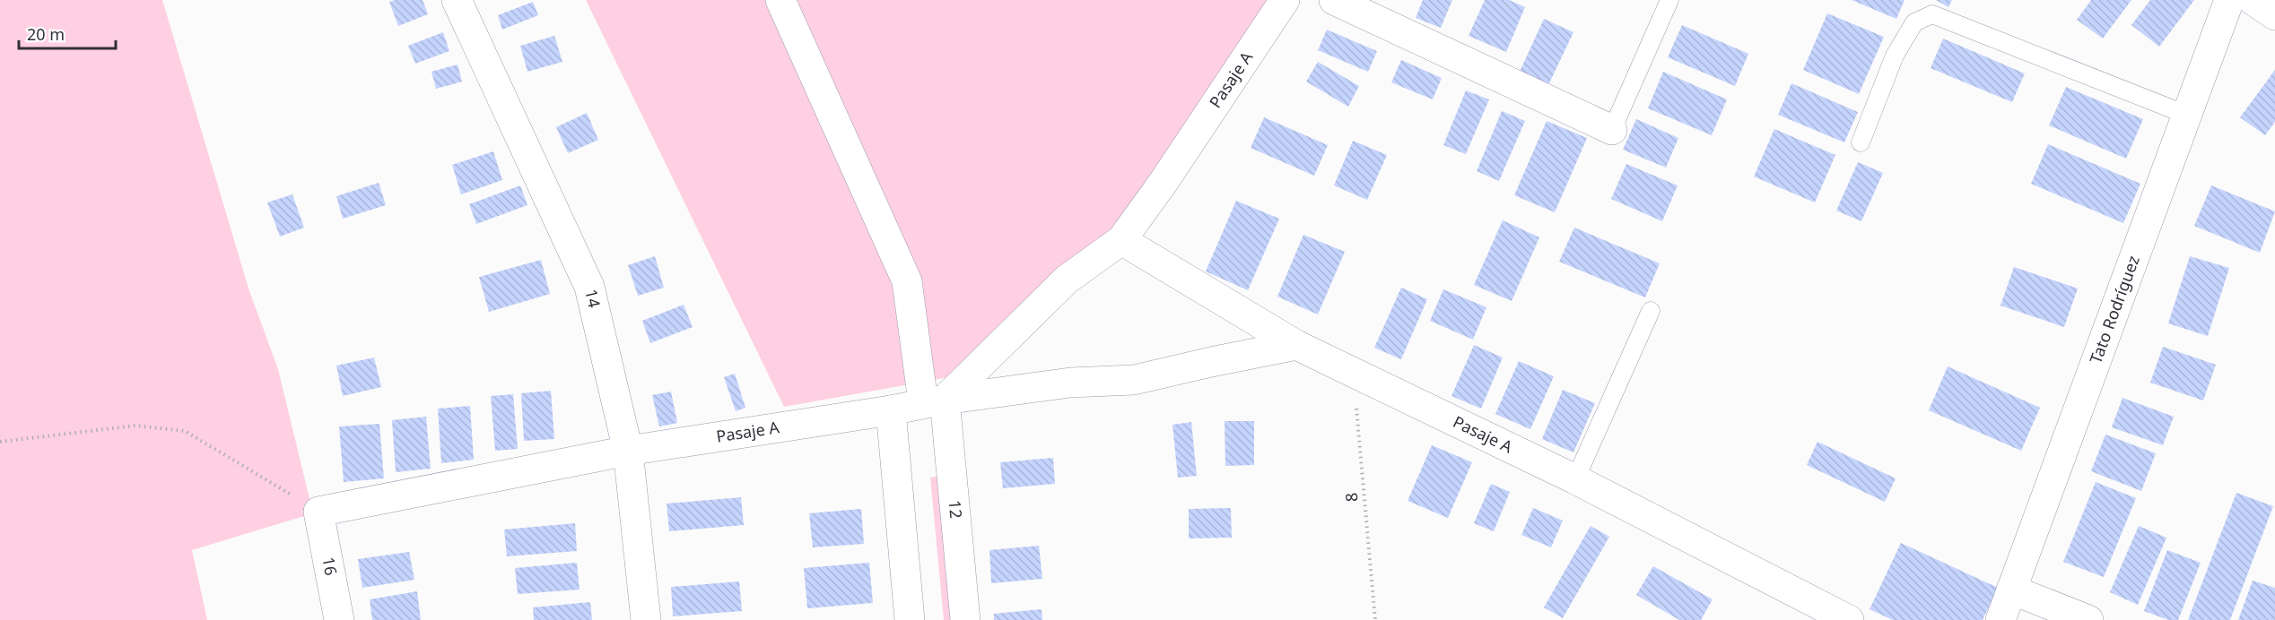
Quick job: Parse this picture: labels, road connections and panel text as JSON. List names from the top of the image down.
{
  "streets": {
    "street": [
      "Pasaje A",
      "14",
      "Tato Rodríguez",
      "12",
      "16"
    ],
    "path": ["8"]
  },
  "crossings": [
    ["Pasaje A", "14"],
    ["Pasaje A", "8"],
    ["Pasaje A", "12"],
    ["Pasaje A", "16"]
  ],
  "scale_bar": "20 m"
}
